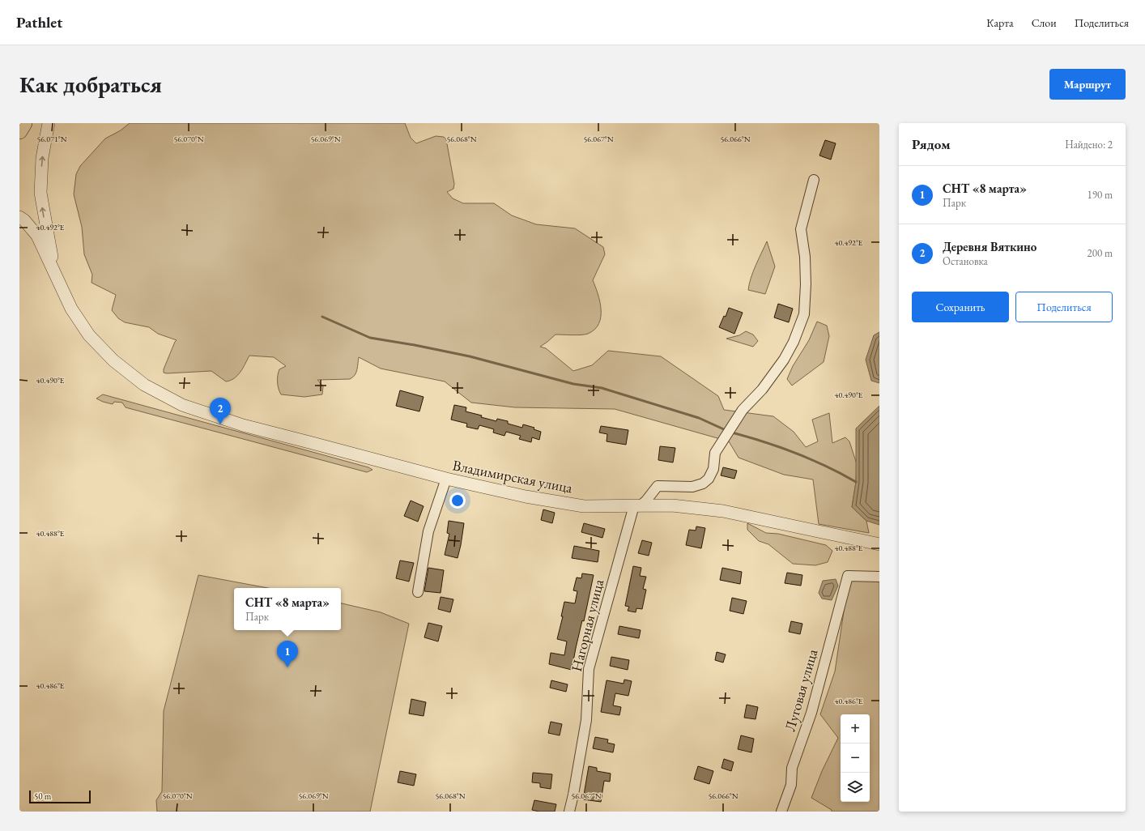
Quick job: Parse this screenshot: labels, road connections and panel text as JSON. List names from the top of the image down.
{
  "streets": {
    "street": ["Владимирская улица", "Нагорная улица", "Луговая улица"]
  },
  "crossings": [
    ["Владимирская улица", "Нагорная улица"]
  ],
  "scale_bar": "50 m",
  "page": {
    "header": "Pathlet",
    "nav": ["Карта", "Слои", "Поделиться"],
    "buttons": [
      "Маршрут",
      ["Сохранить", "Поделиться"]
    ],
    "title": "Как добраться",
    "heading": ["Рядом", "Найдено: 2"],
    "list": [
      {
        "mark": "1",
        "name": "СНТ «8 марта»",
        "note": "Парк",
        "value": "190 m"
      },
      {
        "mark": "2",
        "name": "Деревня Вяткино",
        "note": "Остановка",
        "value": "200 m"
      }
    ],
    "pins": ["2", "1"],
    "popup": ["СНТ «8 марта»", "Парк"],
    "map_buttons": ["+", "−"],
    "scale": "50 m"
  },
  "coordinates": [
    "56.071°N",
    "56.070°N",
    "56.069°N",
    "56.068°N",
    "56.067°N",
    "56.066°N",
    "40.492°E",
    "40.490°E",
    "40.488°E",
    "40.486°E"
  ]
}
